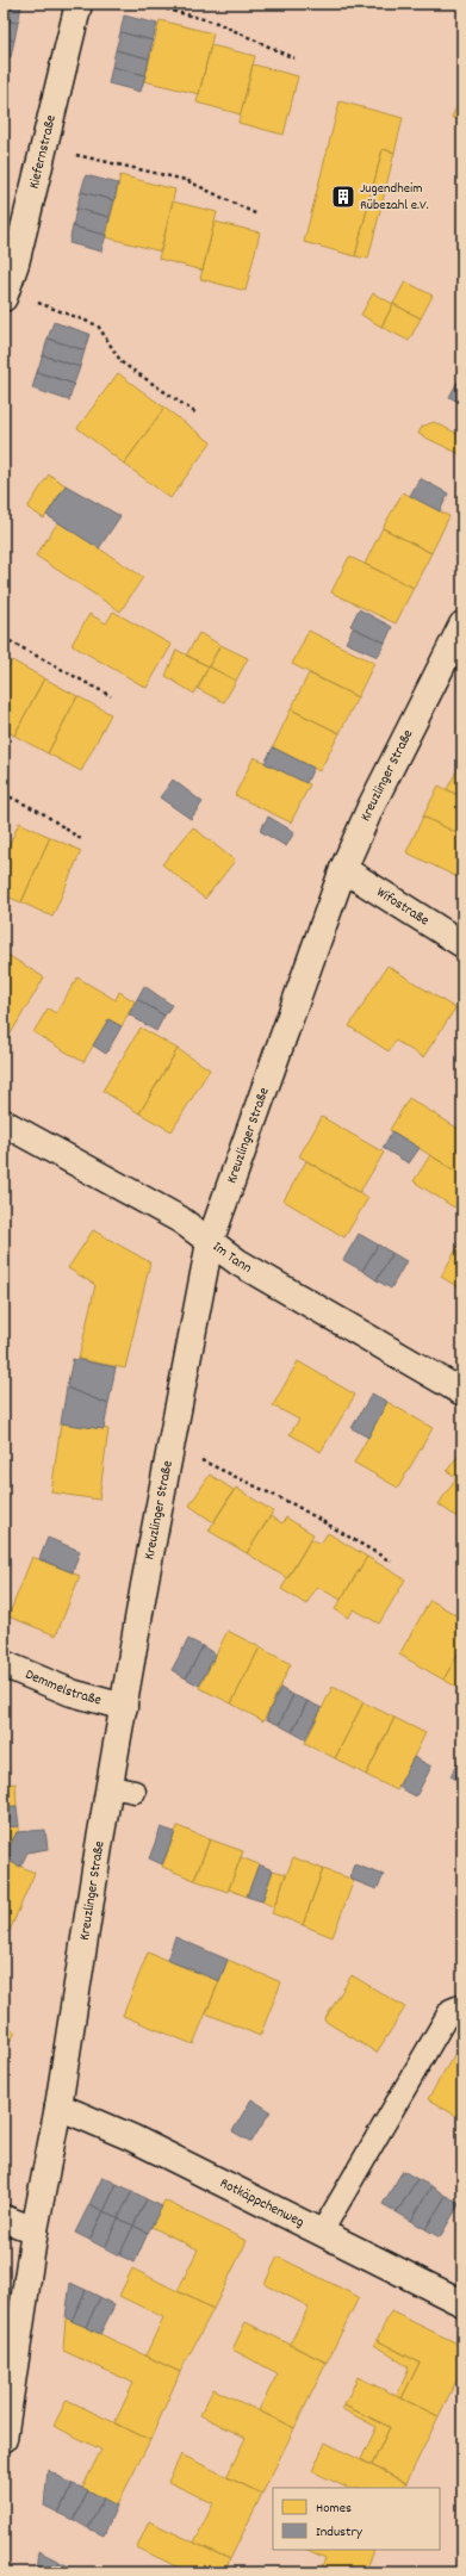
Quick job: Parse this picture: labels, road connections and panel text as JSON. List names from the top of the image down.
{
  "streets": {
    "street": [
      "Kiefernstraße",
      "Kreuzlinger Straße",
      "Wifostraße",
      "Im Tann",
      "Demmelstraße",
      "Rotkäppchenweg"
    ]
  },
  "crossings": [
    ["Kreuzlinger Straße", "Wifostraße"],
    ["Kreuzlinger Straße", "Im Tann"],
    ["Kreuzlinger Straße", "Demmelstraße"],
    ["Kreuzlinger Straße", "Rotkäppchenweg"]
  ],
  "places": {
    "building": ["Jugendheim Rübezahl e.V."]
  },
  "legend": ["Homes", "Industry"]
}
